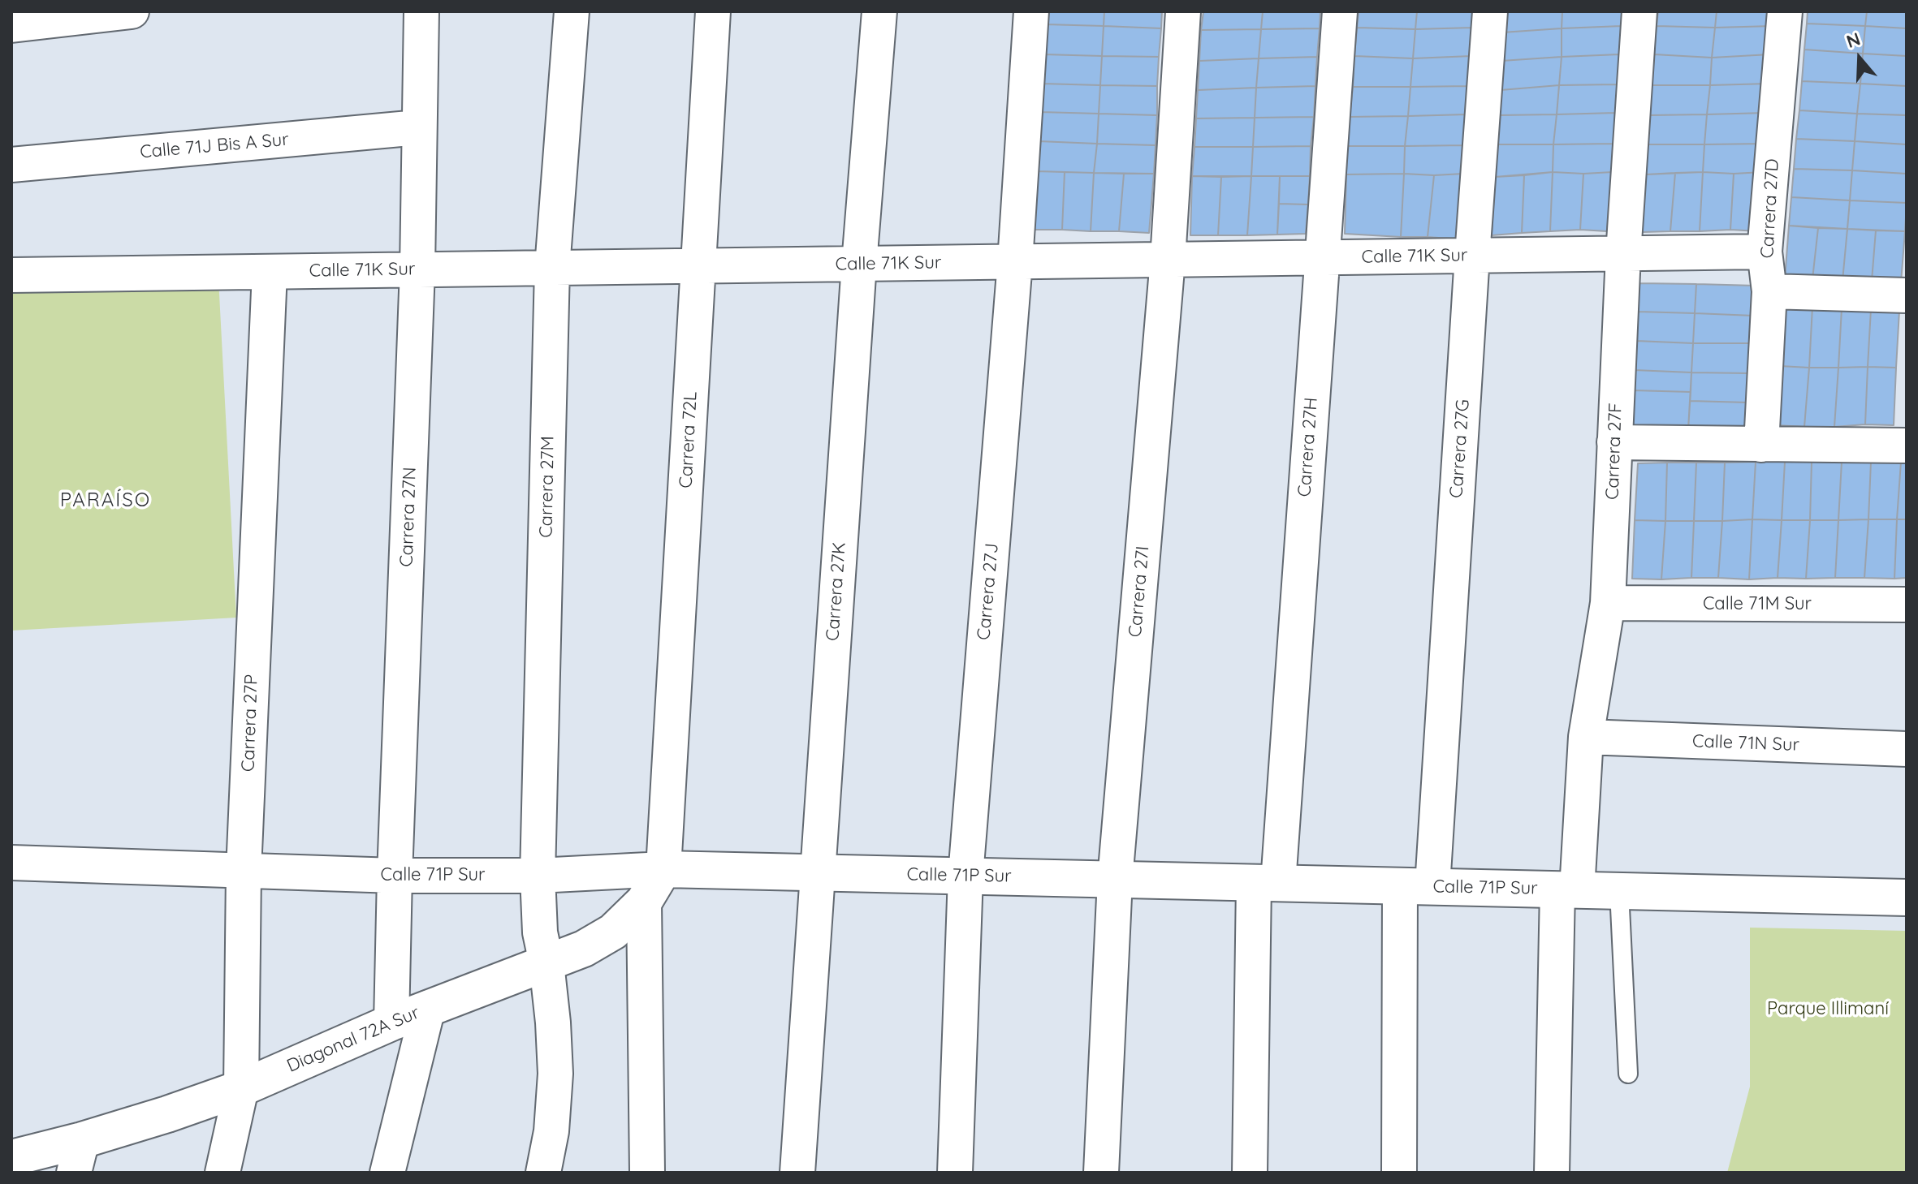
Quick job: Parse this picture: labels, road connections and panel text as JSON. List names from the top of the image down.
{
  "streets": {
    "street": [
      "Calle 71J Bis A Sur",
      "Carrera 27D",
      "Calle 71K Sur",
      "Carrera 72L",
      "Carrera 27H",
      "Carrera 27G",
      "Carrera 27F",
      "Carrera 27M",
      "Carrera 27N",
      "Carrera 27K",
      "Carrera 27J",
      "Carrera 27I",
      "Calle 71M Sur",
      "Carrera 27P",
      "Calle 71N Sur",
      "Calle 71P Sur",
      "Diagonal 72A Sur"
    ]
  },
  "crossings": [
    ["Calle 71J Bis A Sur", "Carrera 27N"],
    ["Carrera 27D", "Calle 71K Sur"],
    ["Calle 71K Sur", "Carrera 72L"],
    ["Calle 71K Sur", "Carrera 27H"],
    ["Calle 71K Sur", "Carrera 27G"],
    ["Calle 71K Sur", "Carrera 27F"],
    ["Calle 71K Sur", "Carrera 27M"],
    ["Calle 71K Sur", "Carrera 27N"],
    ["Calle 71K Sur", "Carrera 27K"],
    ["Calle 71K Sur", "Carrera 27J"],
    ["Calle 71K Sur", "Carrera 27I"],
    ["Calle 71K Sur", "Carrera 27P"],
    ["Carrera 72L", "Calle 71P Sur"],
    ["Carrera 72L", "Diagonal 72A Sur"],
    ["Carrera 27H", "Calle 71P Sur"],
    ["Carrera 27G", "Calle 71P Sur"],
    ["Carrera 27F", "Calle 71M Sur"],
    ["Carrera 27F", "Calle 71N Sur"],
    ["Carrera 27F", "Calle 71P Sur"],
    ["Carrera 27M", "Calle 71P Sur"],
    ["Carrera 27M", "Diagonal 72A Sur"],
    ["Carrera 27N", "Calle 71P Sur"],
    ["Carrera 27N", "Diagonal 72A Sur"],
    ["Carrera 27K", "Calle 71P Sur"],
    ["Carrera 27J", "Calle 71P Sur"],
    ["Carrera 27I", "Calle 71P Sur"],
    ["Carrera 27P", "Calle 71P Sur"],
    ["Carrera 27P", "Diagonal 72A Sur"],
    ["Calle 71P Sur", "Diagonal 72A Sur"]
  ],
  "districts": ["PARAÍSO"],
  "parks": ["Parque Illimaní"],
  "north": "top"
}
